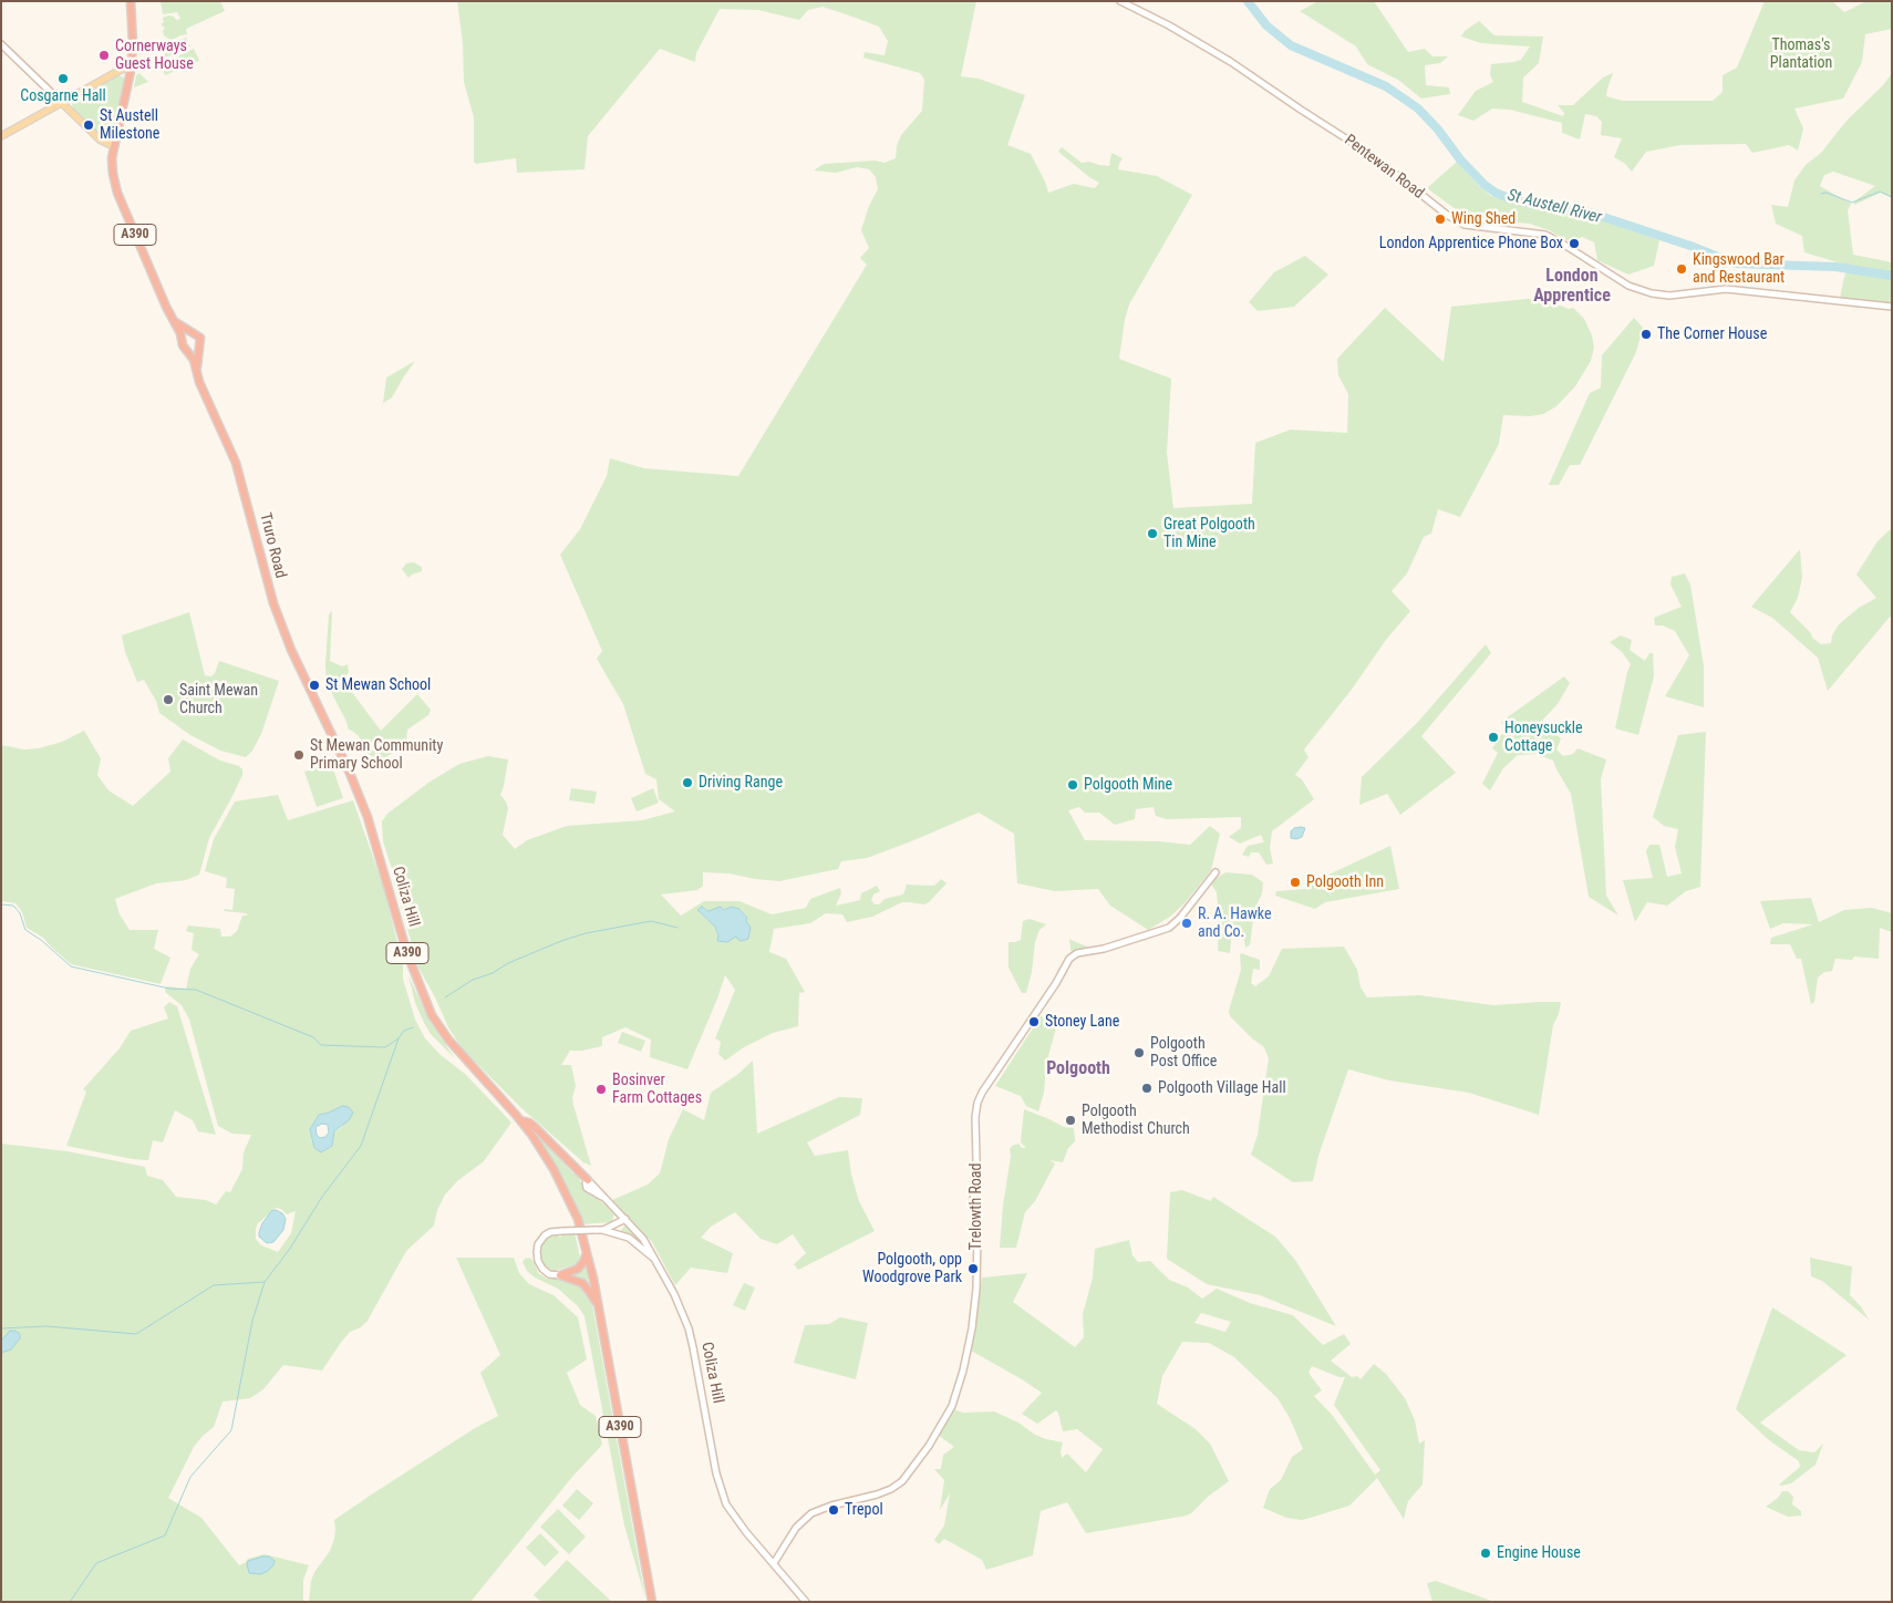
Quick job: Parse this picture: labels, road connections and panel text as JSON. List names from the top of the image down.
{
  "streets": {
    "highway": ["A390", "Truro Road", "Coliza Hill"],
    "street": ["Pentewan Road", "Trelowth Road"]
  },
  "crossings": [
    ["A390", "Truro Road"],
    ["A390", "Coliza Hill"],
    ["Truro Road", "Coliza Hill"],
    ["Coliza Hill", "Trelowth Road"]
  ],
  "districts": ["London Apprentice", "Polgooth"],
  "water": ["St Austell River"],
  "parks": ["Thomas's Plantation"],
  "places": [
    "Cornerways Guest House",
    "Cosgarne Hall",
    "St Austell Milestone",
    "Wing Shed",
    "London Apprentice Phone Box",
    "Kingswood Bar and Restaurant",
    "The Corner House",
    "Great Polgooth Tin Mine",
    "St Mewan School",
    "Saint Mewan Church",
    "Honeysuckle Cottage",
    "St Mewan Community Primary School",
    "Driving Range",
    "Polgooth Mine",
    "Polgooth Inn",
    "R. A. Hawke and Co.",
    "Stoney Lane",
    "Polgooth Post Office",
    "Polgooth Village Hall",
    "Bosinver Farm Cottages",
    "Polgooth Methodist Church",
    "Polgooth, opp Woodgrove Park",
    "Trepol",
    "Engine House"
  ]
}
